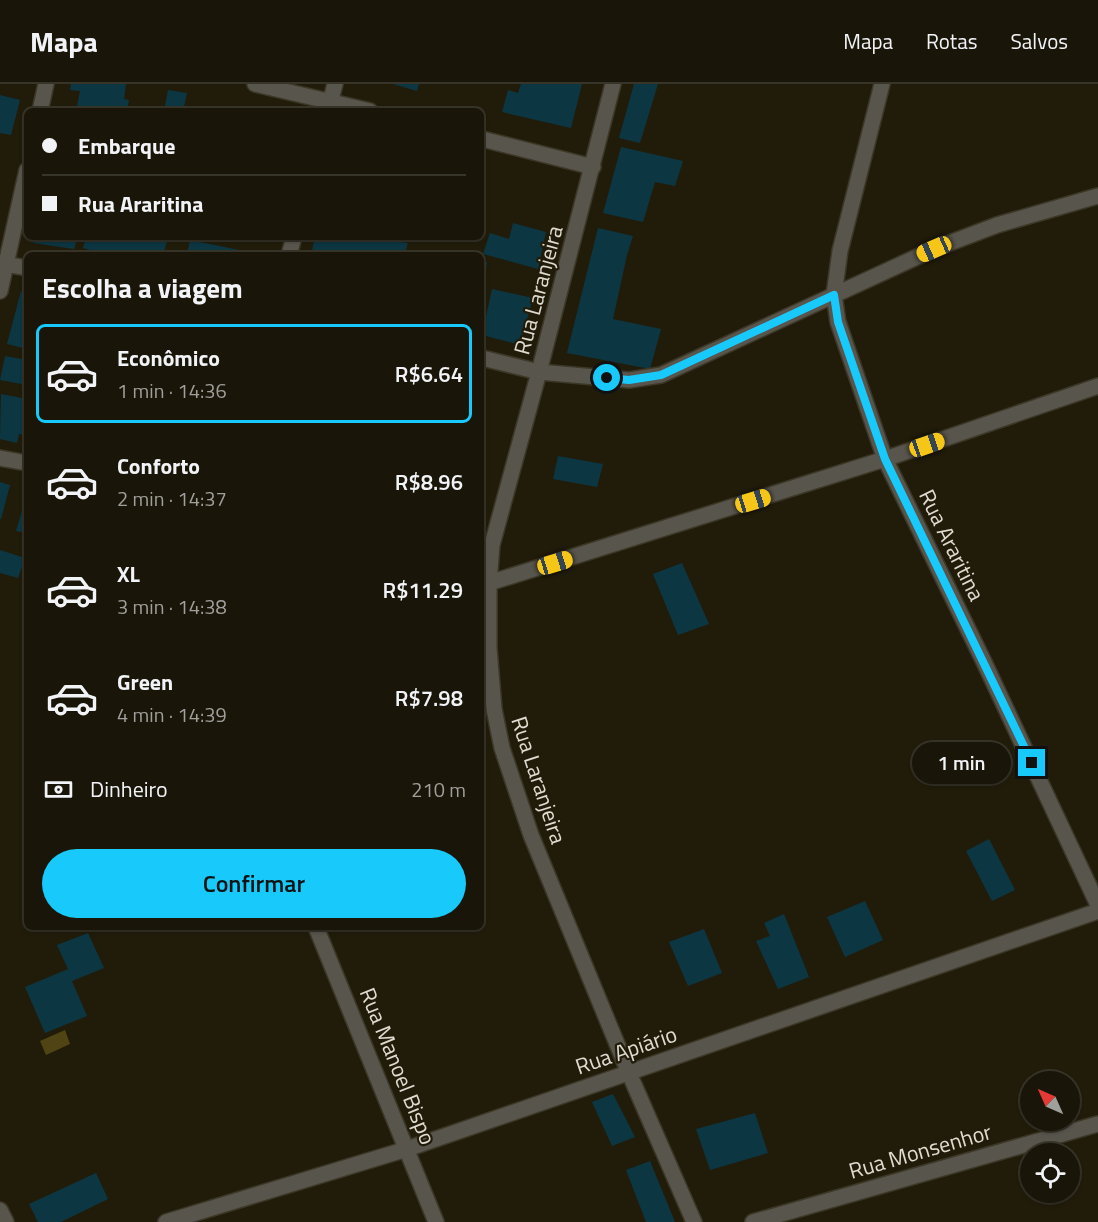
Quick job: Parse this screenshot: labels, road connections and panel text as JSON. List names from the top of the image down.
{
  "streets": {
    "street": [
      "Rua Laranjeira",
      "Rua Araritina",
      "Rua Apiário",
      "Rua Manoel Bispo",
      "Rua Monsenhor"
    ]
  },
  "crossings": [
    ["Rua Laranjeira", "Rua Apiário"],
    ["Rua Apiário", "Rua Manoel Bispo"]
  ],
  "north": "top left",
  "page": {
    "header": "Mapa",
    "nav": ["Mapa", "Rotas", "Salvos"],
    "banner": ["Embarque", "Rua Araritina"],
    "heading": "Escolha a viagem",
    "list": [
      {
        "name": "Econômico",
        "note": "1 min · 14:36",
        "value": "R$6.64"
      },
      {
        "name": "Conforto",
        "note": "2 min · 14:37",
        "value": "R$8.96"
      },
      {
        "name": "XL",
        "note": "3 min · 14:38",
        "value": "R$11.29"
      },
      {
        "name": "Green",
        "note": "4 min · 14:39",
        "value": "R$7.98"
      }
    ],
    "bubble": "1 min",
    "pay": ["Dinheiro", "210 m"],
    "buttons": "Confirmar"
  }
}
